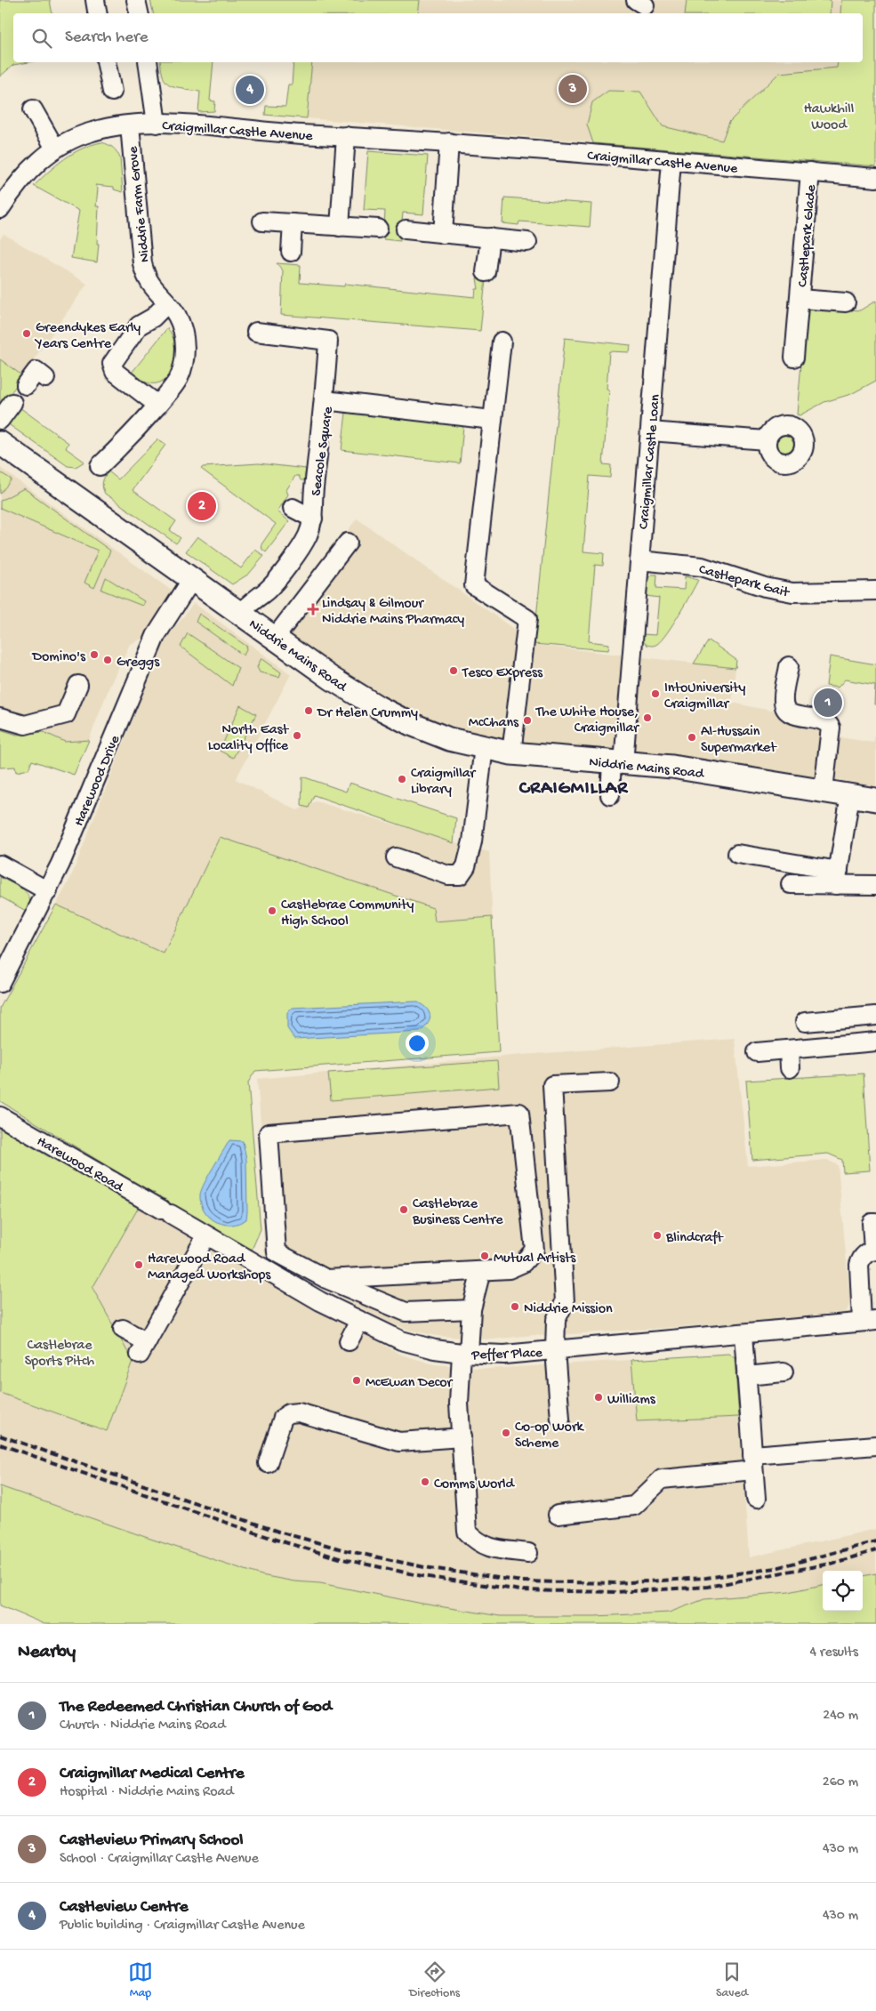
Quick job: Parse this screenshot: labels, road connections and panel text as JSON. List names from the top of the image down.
{
  "streets": {
    "main road": ["Niddrie Mains Road"],
    "street": [
      "Craigmillar Castle Avenue",
      "Niddrie Farm Grove",
      "Castlepark Glade",
      "Seacole Square",
      "Craigmillar Castle Loan",
      "Castlepark Gait",
      "Harewood Drive",
      "Harewood Road",
      "Peffer Place"
    ]
  },
  "crossings": [
    ["Craigmillar Castle Avenue", "Niddrie Farm Grove"],
    ["Craigmillar Castle Avenue", "Castlepark Glade"],
    ["Craigmillar Castle Avenue", "Craigmillar Castle Loan"],
    ["Seacole Square", "Niddrie Mains Road"],
    ["Craigmillar Castle Loan", "Castlepark Gait"],
    ["Craigmillar Castle Loan", "Niddrie Mains Road"],
    ["Niddrie Mains Road", "Harewood Drive"],
    ["Harewood Road", "Peffer Place"]
  ],
  "districts": ["CRAIGMILLAR"],
  "parks": ["Hawkhill Wood", "Castlebrae Sports Pitch"],
  "places": {
    "other": [
      "Greendykes Early Years Centre",
      "Domino's",
      "Greggs",
      "Tesco Express",
      "IntoUniversity Craigmillar",
      "Dr Helen Crummy",
      "The White House, Craigmillar",
      "McChans",
      "North East Locality Office",
      "Al-Hussain Supermarket",
      "Craigmillar Library",
      "Castlebrae Community High School",
      "Castlebrae Business Centre",
      "Blindcraft",
      "Mutual Artists",
      "Harewood Road Managed Workshops",
      "Niddrie Mission",
      "McEwan Decor",
      "Williams",
      "Co-op Work Scheme",
      "Comms World"
    ],
    "health": ["Lindsay & Gilmour Niddrie Mains Pharmacy"]
  },
  "page": {
    "search": "Search here",
    "pins": [
      "3",
      "4",
      "2",
      "1"
    ],
    "heading": ["Nearby", "4 results"],
    "list": [
      {
        "mark": "1",
        "name": "The Redeemed Christian Church of God",
        "note": "Church · Niddrie Mains Road",
        "value": "240 m"
      },
      {
        "mark": "2",
        "name": "Craigmillar Medical Centre",
        "note": "Hospital · Niddrie Mains Road",
        "value": "260 m"
      },
      {
        "mark": "3",
        "name": "Castleview Primary School",
        "note": "School · Craigmillar Castle Avenue",
        "value": "430 m"
      },
      {
        "mark": "4",
        "name": "Castleview Centre",
        "note": "Public building · Craigmillar Castle Avenue",
        "value": "430 m"
      }
    ],
    "nav": ["Map", "Directions", "Saved"]
  }
}
